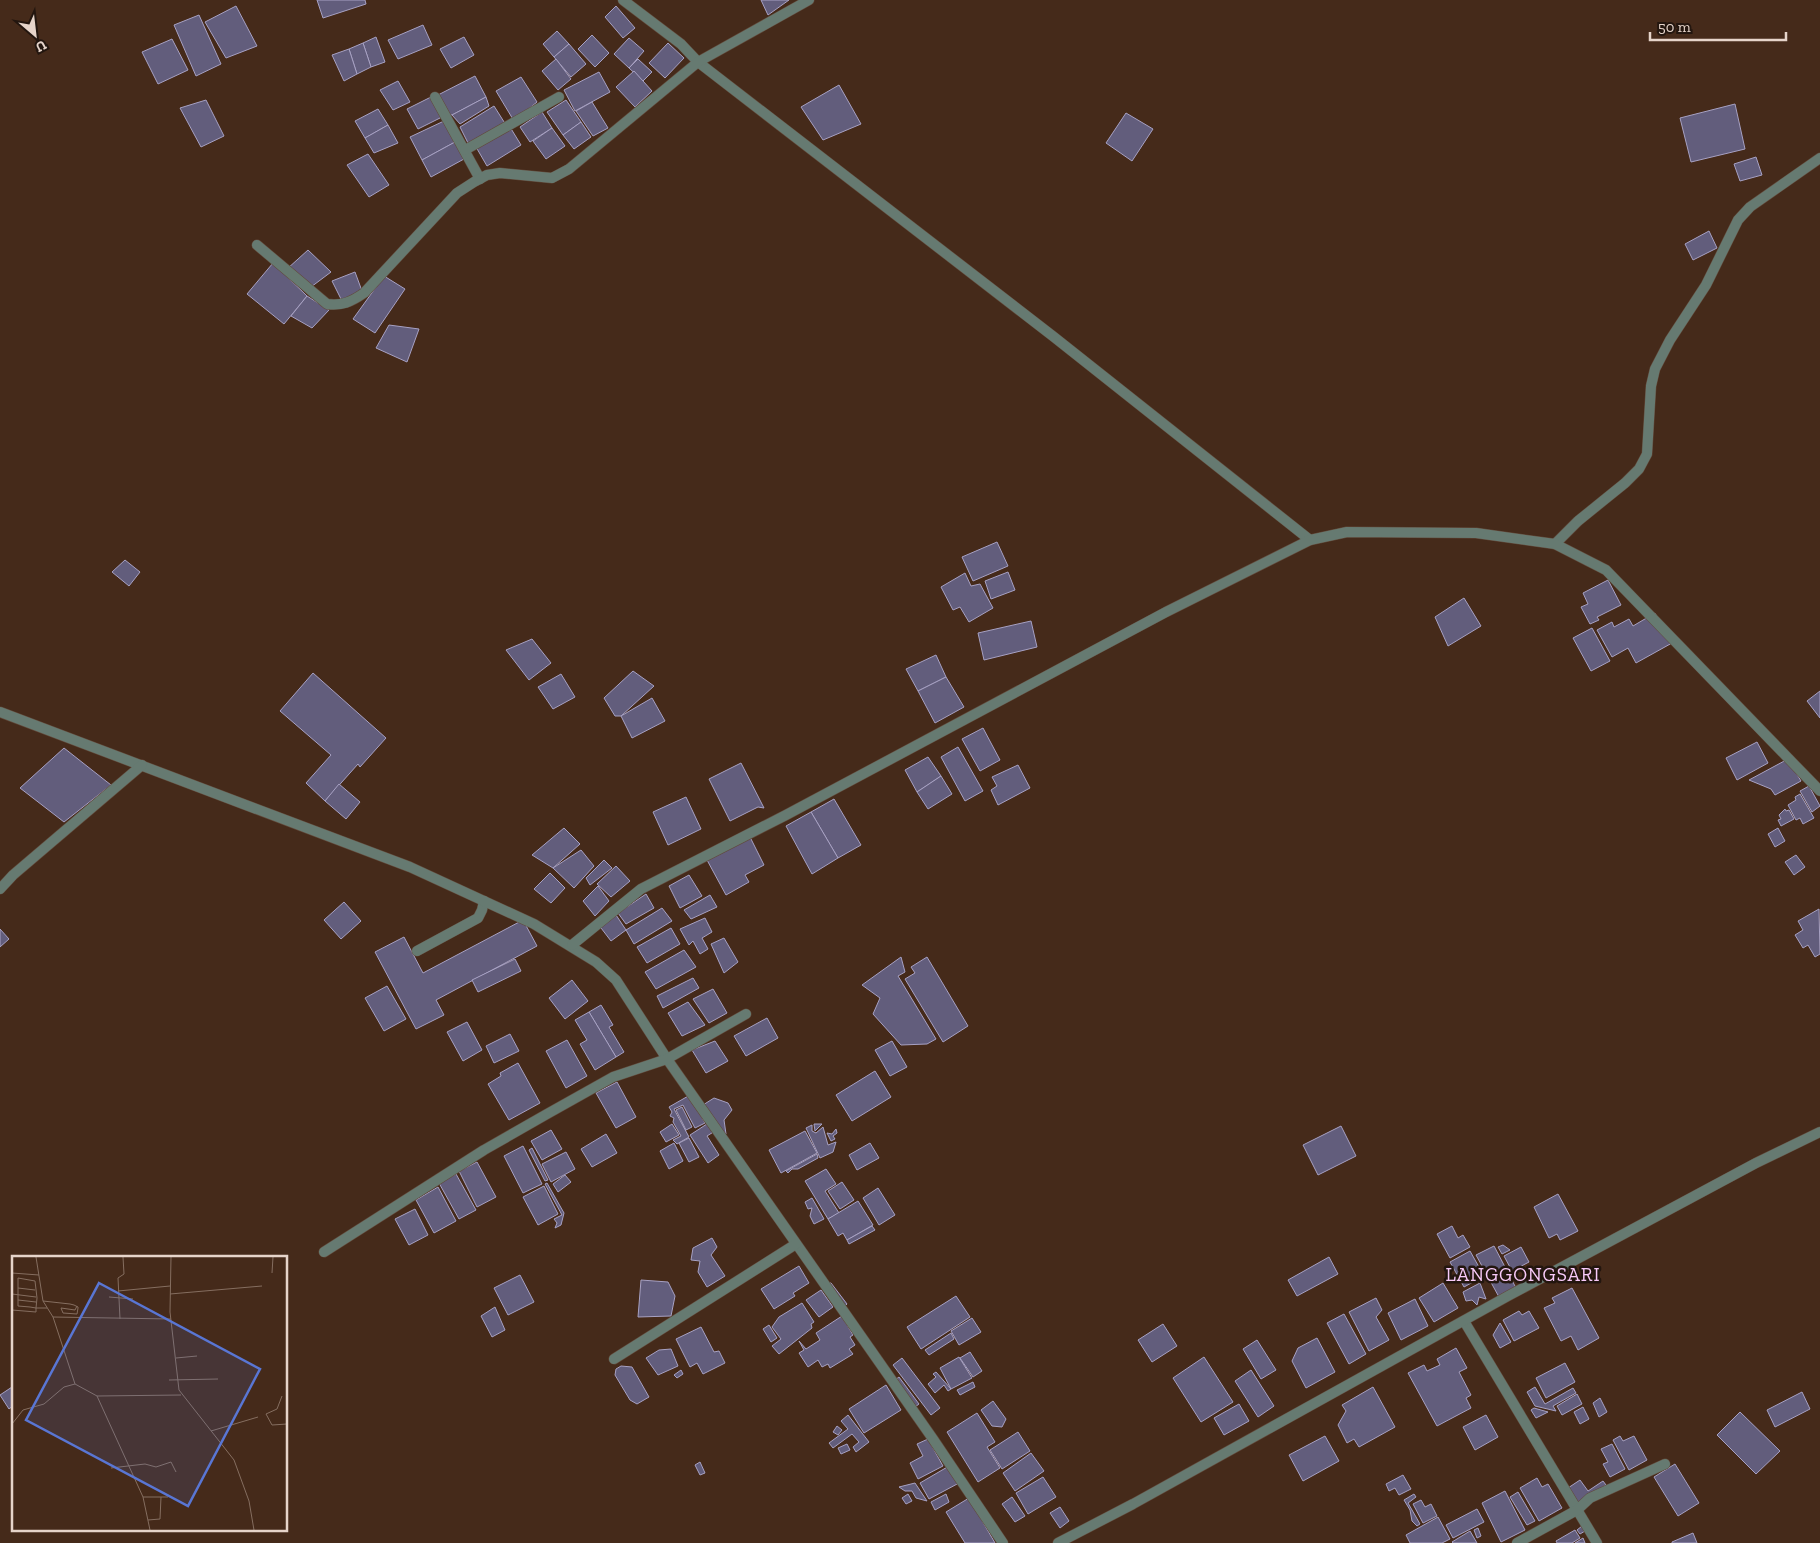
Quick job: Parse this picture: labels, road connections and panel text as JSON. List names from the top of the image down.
{
  "districts": ["LANGGONGSARI"],
  "scale_bar": "50 m",
  "north": "bottom right"
}
